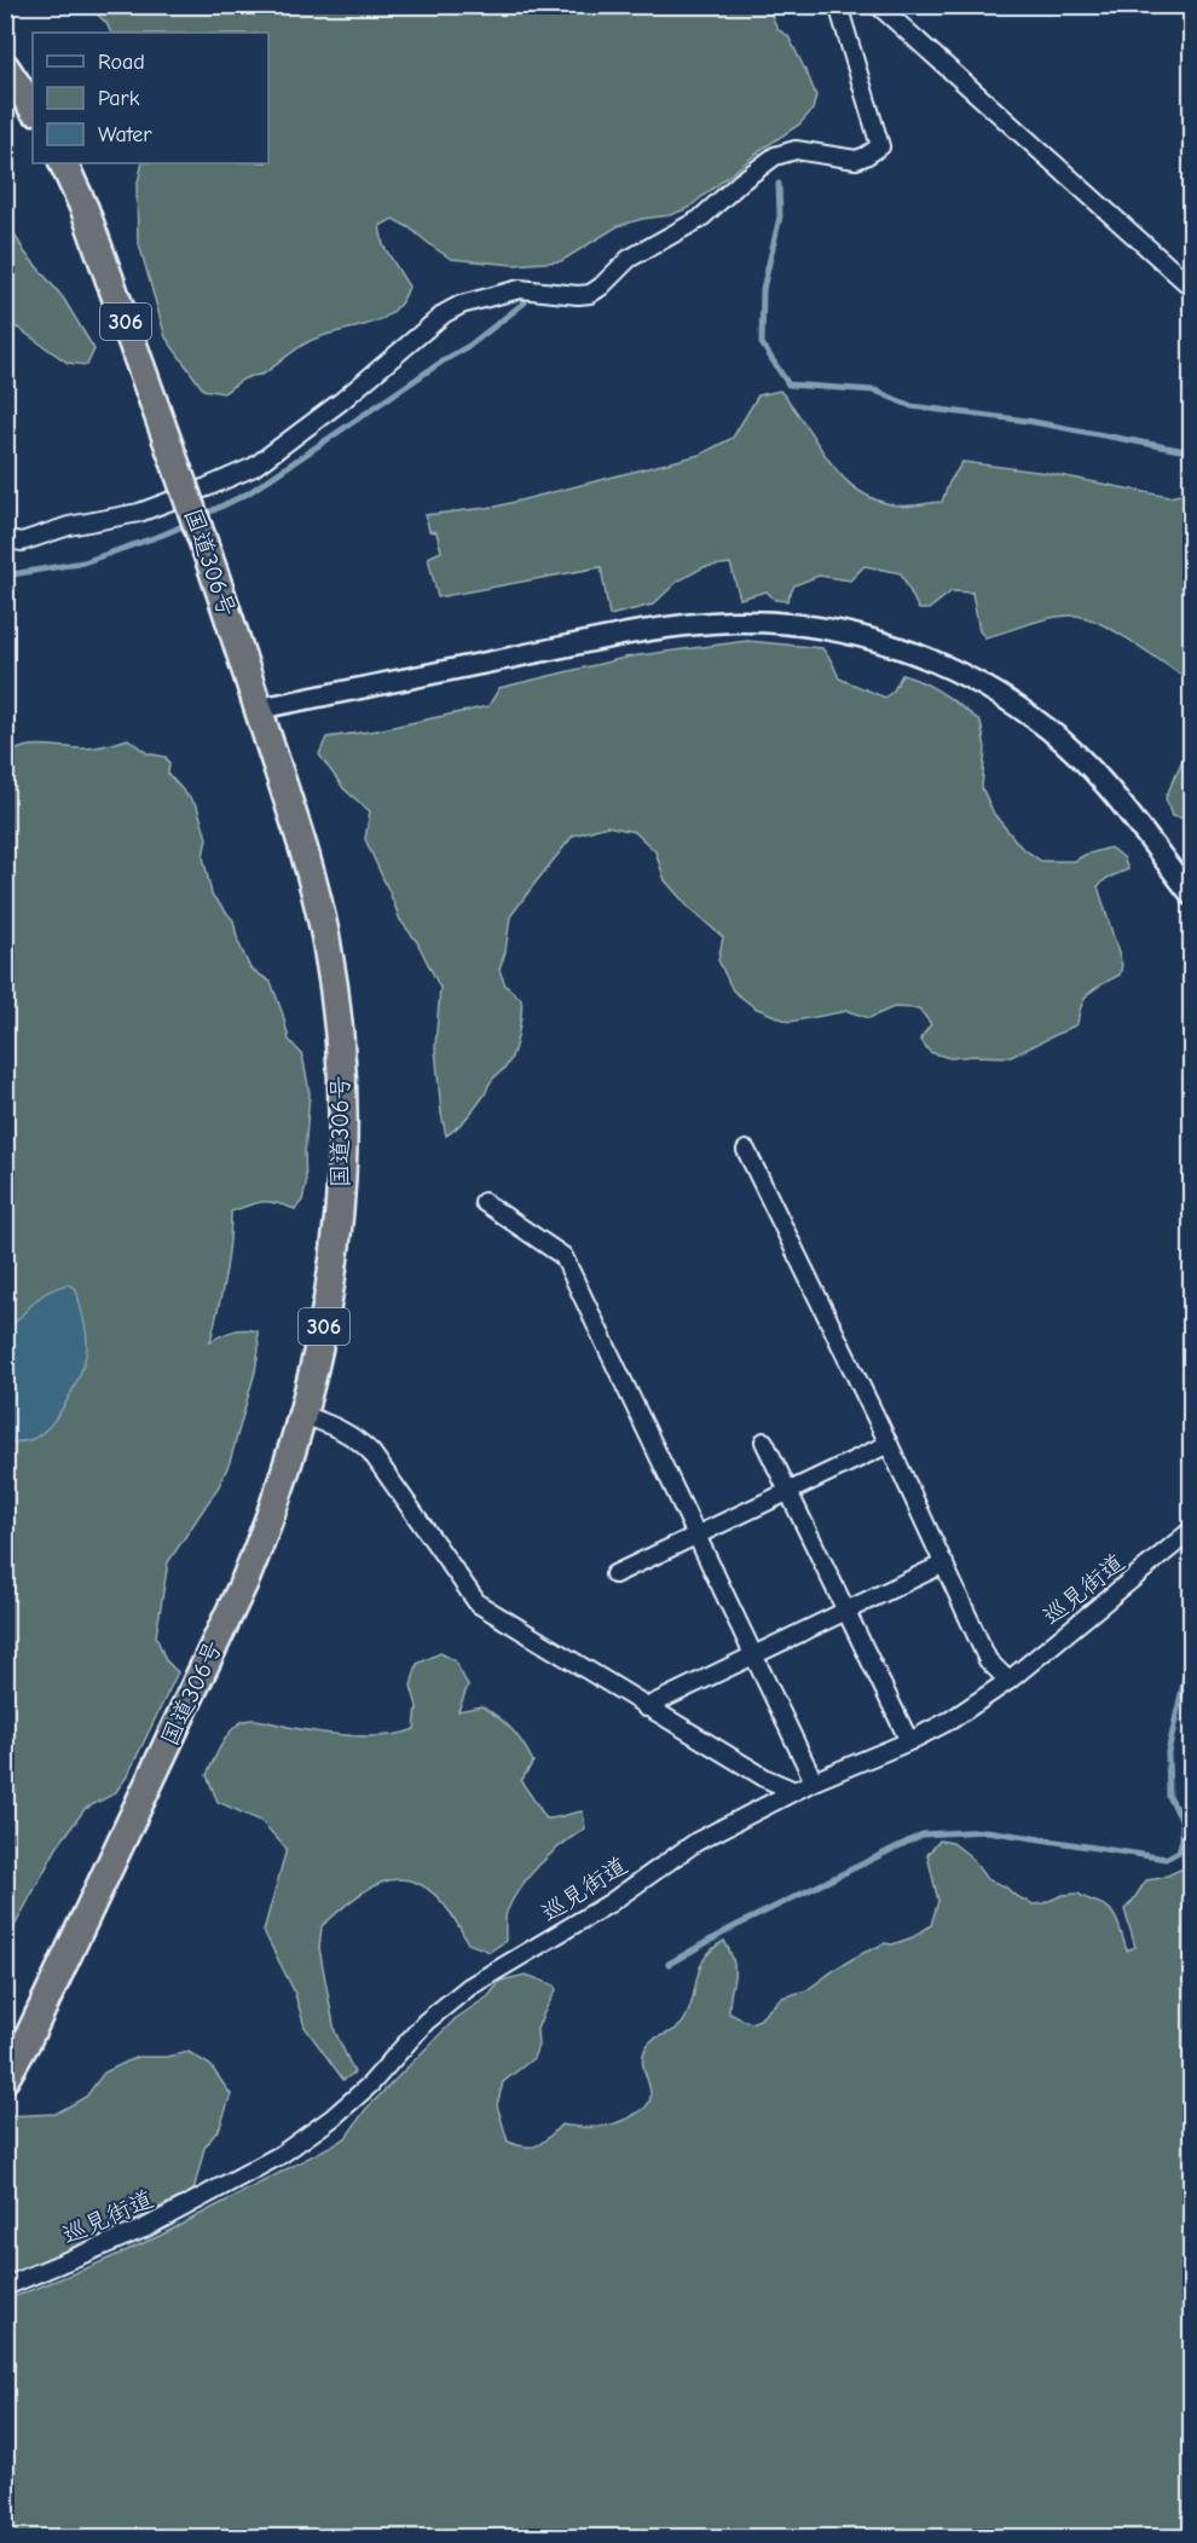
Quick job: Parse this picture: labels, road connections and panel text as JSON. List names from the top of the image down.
{
  "streets": {
    "highway": ["306", "国道306号"],
    "street": ["巡見街道"]
  },
  "legend": ["Road", "Park", "Water"]
}
